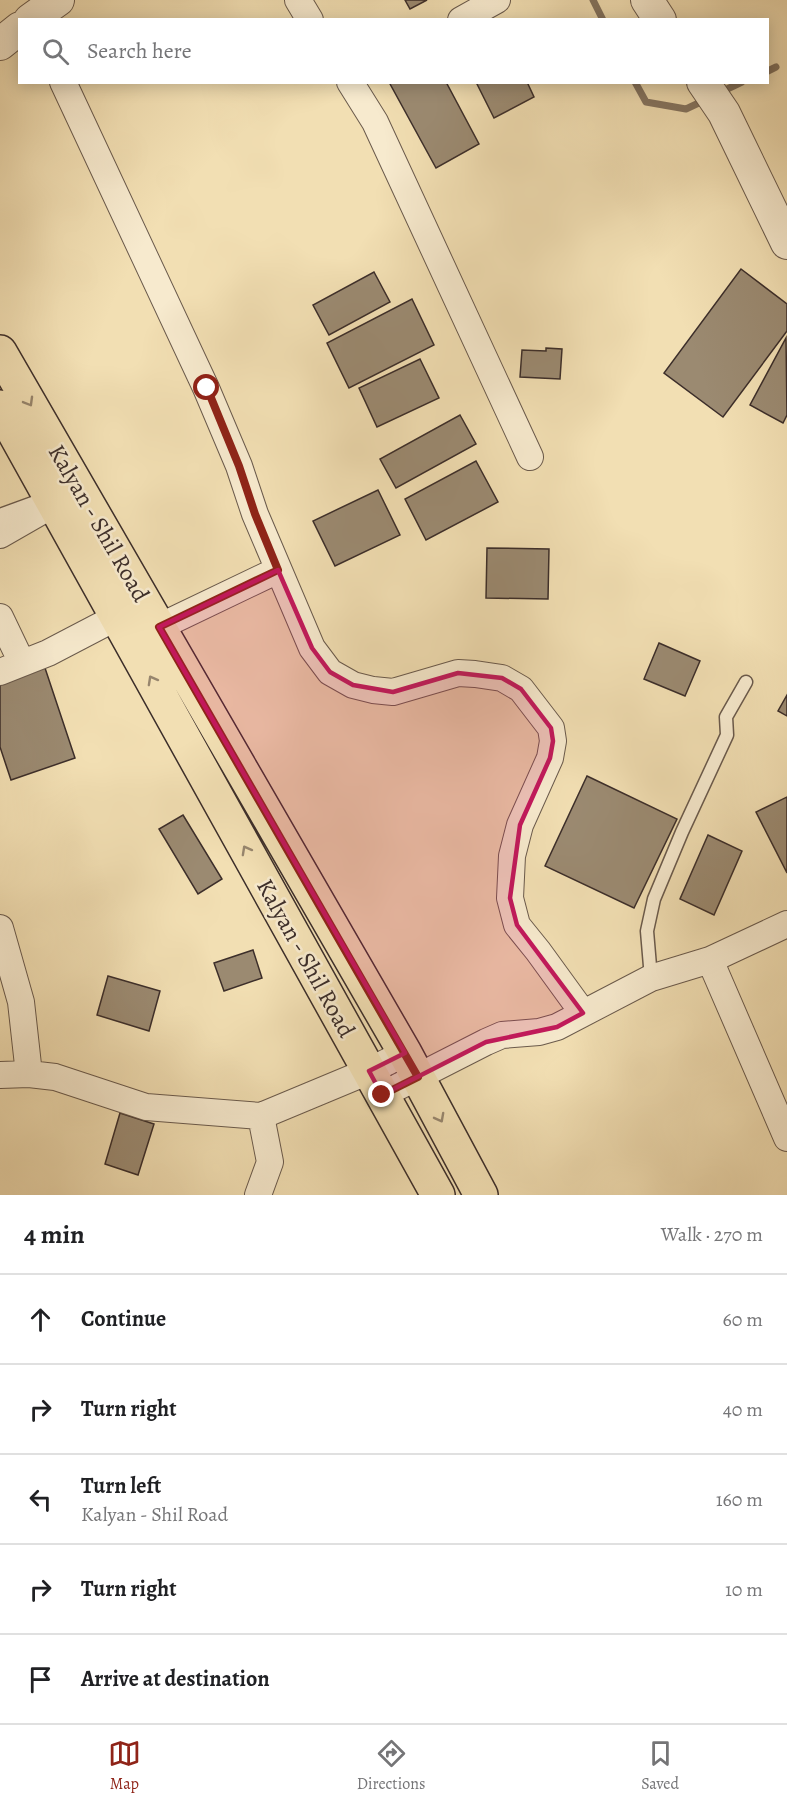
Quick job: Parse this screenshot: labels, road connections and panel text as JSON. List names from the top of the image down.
{
  "streets": {
    "main road": ["Kalyan - Shil Road"]
  },
  "page": {
    "search": "Search here",
    "heading": ["4 min", "Walk · 270 m"],
    "list": [
      ["Continue", "60 m"],
      ["Turn right", "40 m"],
      ["Turn left", "Kalyan - Shil Road", "160 m"],
      ["Turn right", "10 m"],
      "Arrive at destination"
    ],
    "nav": ["Map", "Directions", "Saved"]
  }
}
